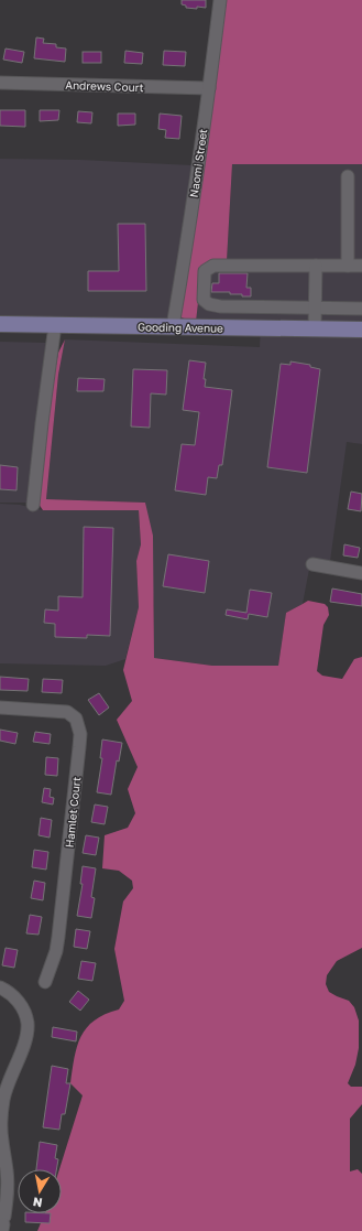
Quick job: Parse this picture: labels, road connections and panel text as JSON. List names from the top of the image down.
{
  "streets": {
    "main road": ["Gooding Avenue"],
    "street": ["Andrews Court", "Naomi Street", "Hamlet Court"]
  },
  "crossings": [
    ["Andrews Court", "Naomi Street"],
    ["Naomi Street", "Gooding Avenue"]
  ],
  "north": "bottom"
}
